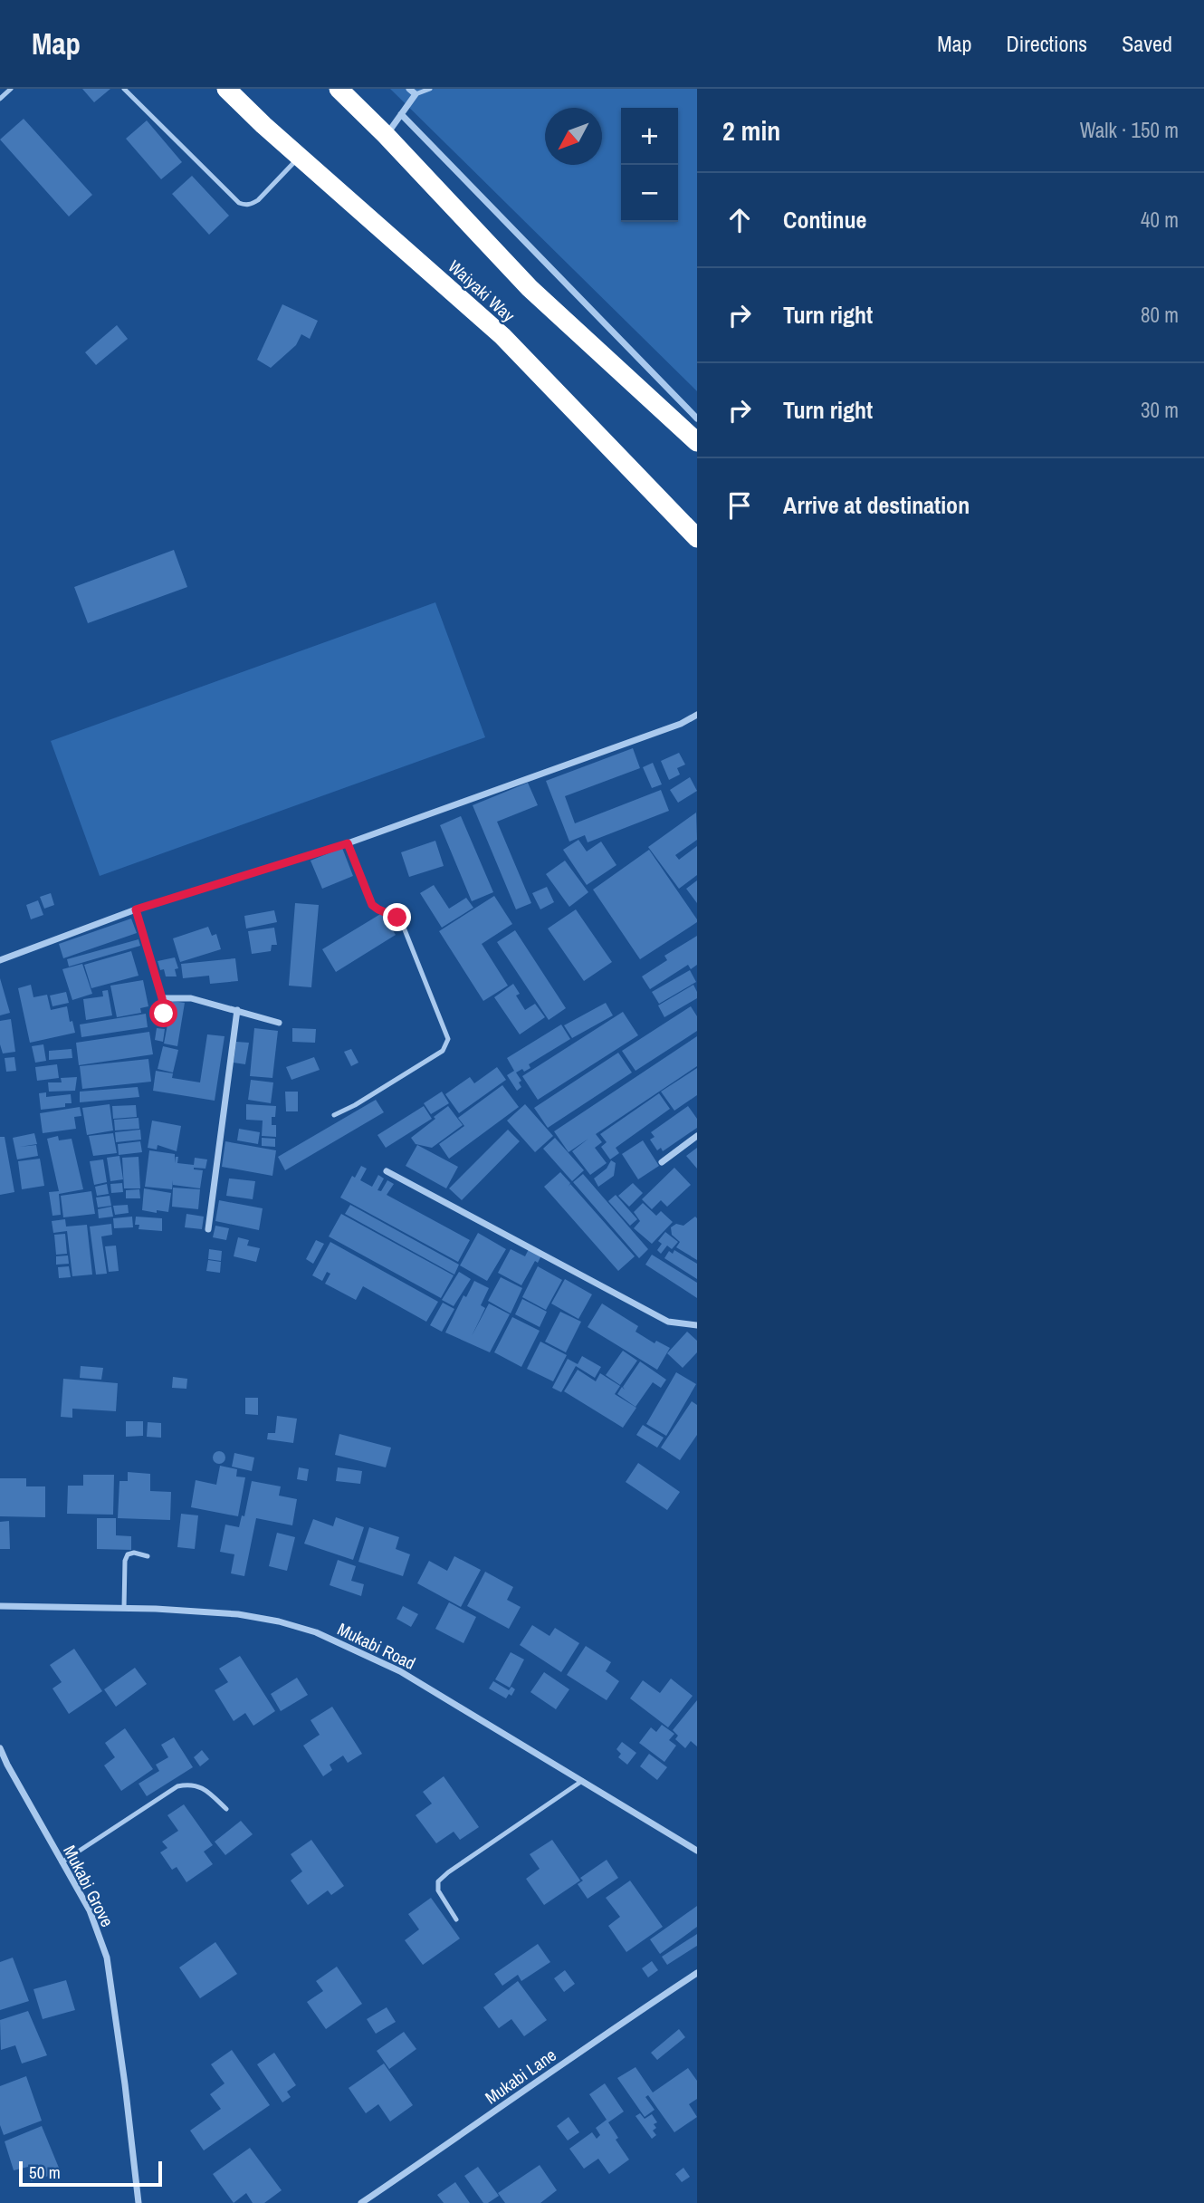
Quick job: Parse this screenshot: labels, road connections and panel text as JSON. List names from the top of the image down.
{
  "streets": {
    "highway": ["Waiyaki Way"],
    "street": ["Mukabi Road", "Mukabi Grove", "Mukabi Lane"]
  },
  "scale_bar": "50 m",
  "north": "bottom left",
  "page": {
    "header": "Map",
    "nav": ["Map", "Directions", "Saved"],
    "heading": ["2 min", "Walk · 150 m"],
    "map_buttons": ["+", "−"],
    "list": [
      ["Continue", "40 m"],
      ["Turn right", "80 m"],
      ["Turn right", "30 m"],
      "Arrive at destination"
    ],
    "scale": "50 m"
  }
}
